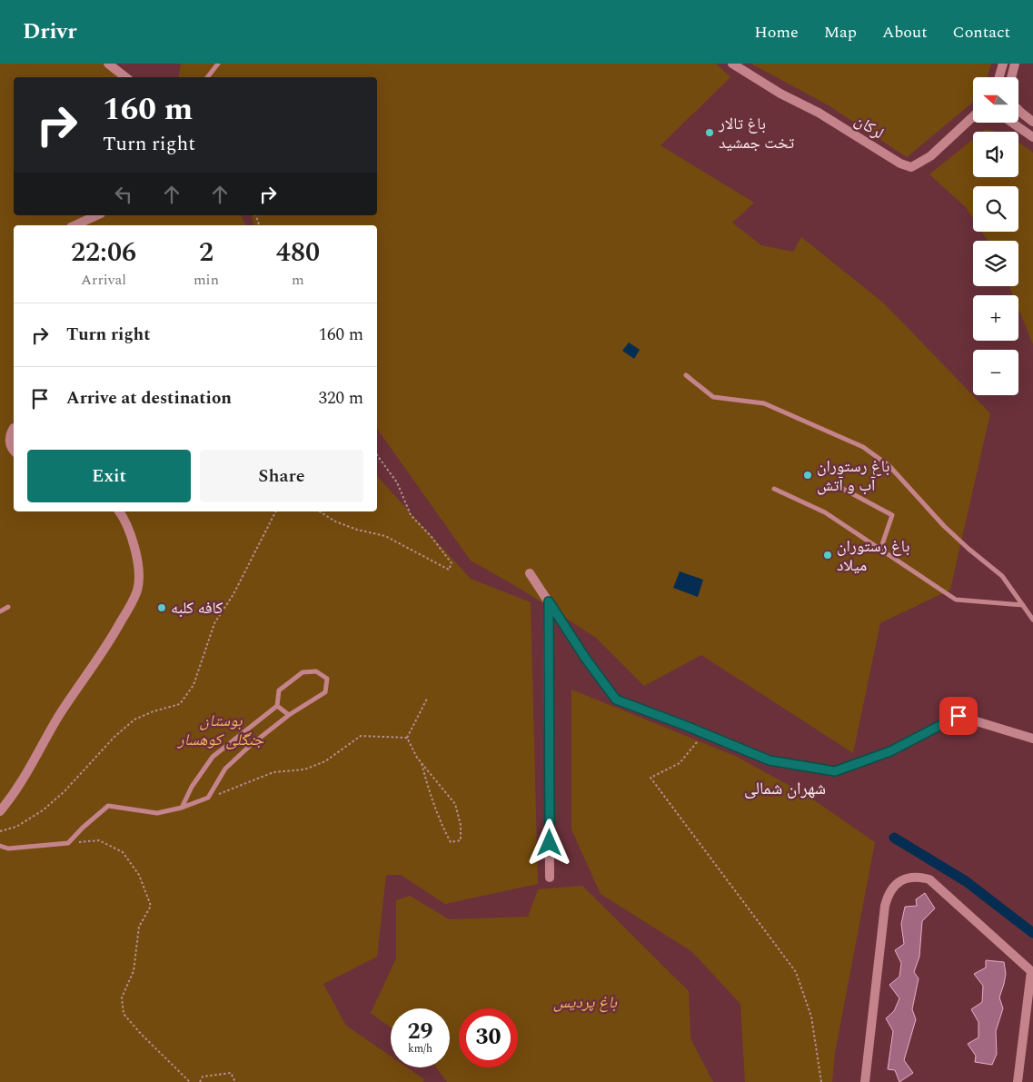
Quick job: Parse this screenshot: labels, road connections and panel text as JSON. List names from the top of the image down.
{
  "streets": {
    "street": ["لرکان"]
  },
  "districts": ["شهران شمالی"],
  "parks": ["بوستان جنگلی کوهسار", "باغ پردیس"],
  "places": [
    "باغ تالار تخت جمشید",
    "باغ رستوران آب و آتش",
    "باغ رستوران میلاد",
    "کافه کلبه"
  ],
  "north": "left",
  "page": {
    "header": "Drivr",
    "nav": [
      "Home",
      "Map",
      "About",
      "Contact"
    ],
    "map_buttons": ["+", "−"],
    "turn": ["160 m", "Turn right"],
    "eta": [
      "22:06",
      "Arrival",
      "2",
      "min",
      "480",
      "m"
    ],
    "list": [
      {
        "name": "Turn right",
        "value": "160 m"
      },
      {
        "name": "Arrive at destination",
        "value": "320 m"
      }
    ],
    "buttons": ["Exit", "Share"],
    "speed": "29 km/h",
    "limit": "30"
  }
}
